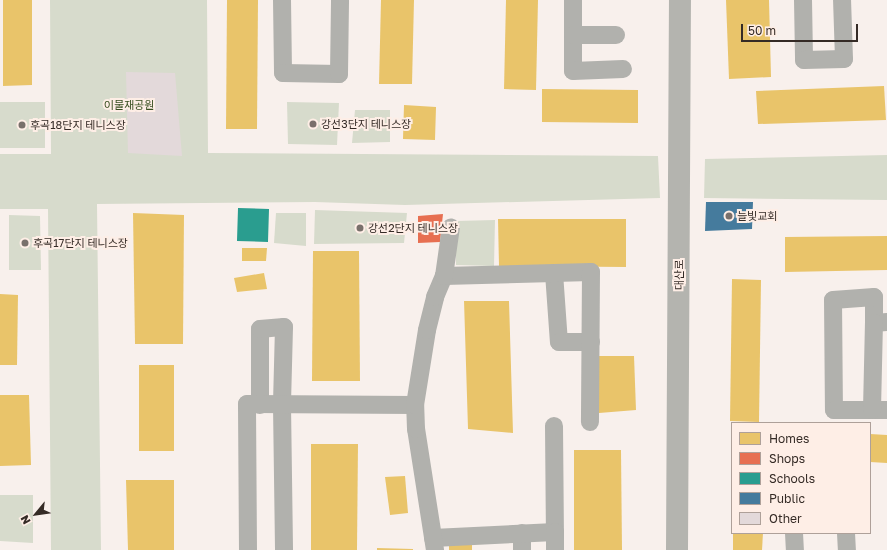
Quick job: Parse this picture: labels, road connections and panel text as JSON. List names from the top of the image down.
{
  "streets": {
    "main road": ["대산로"]
  },
  "parks": ["이물재공원"],
  "places": [
    "강선3단지 테니스장",
    "후곡18단지 테니스장",
    "늘빛교회",
    "강선2단지 테니스장",
    "후곡17단지 테니스장"
  ],
  "legend": [
    "Homes",
    "Shops",
    "Schools",
    "Public",
    "Other"
  ],
  "scale_bar": "50 m",
  "north": "bottom left"
}
